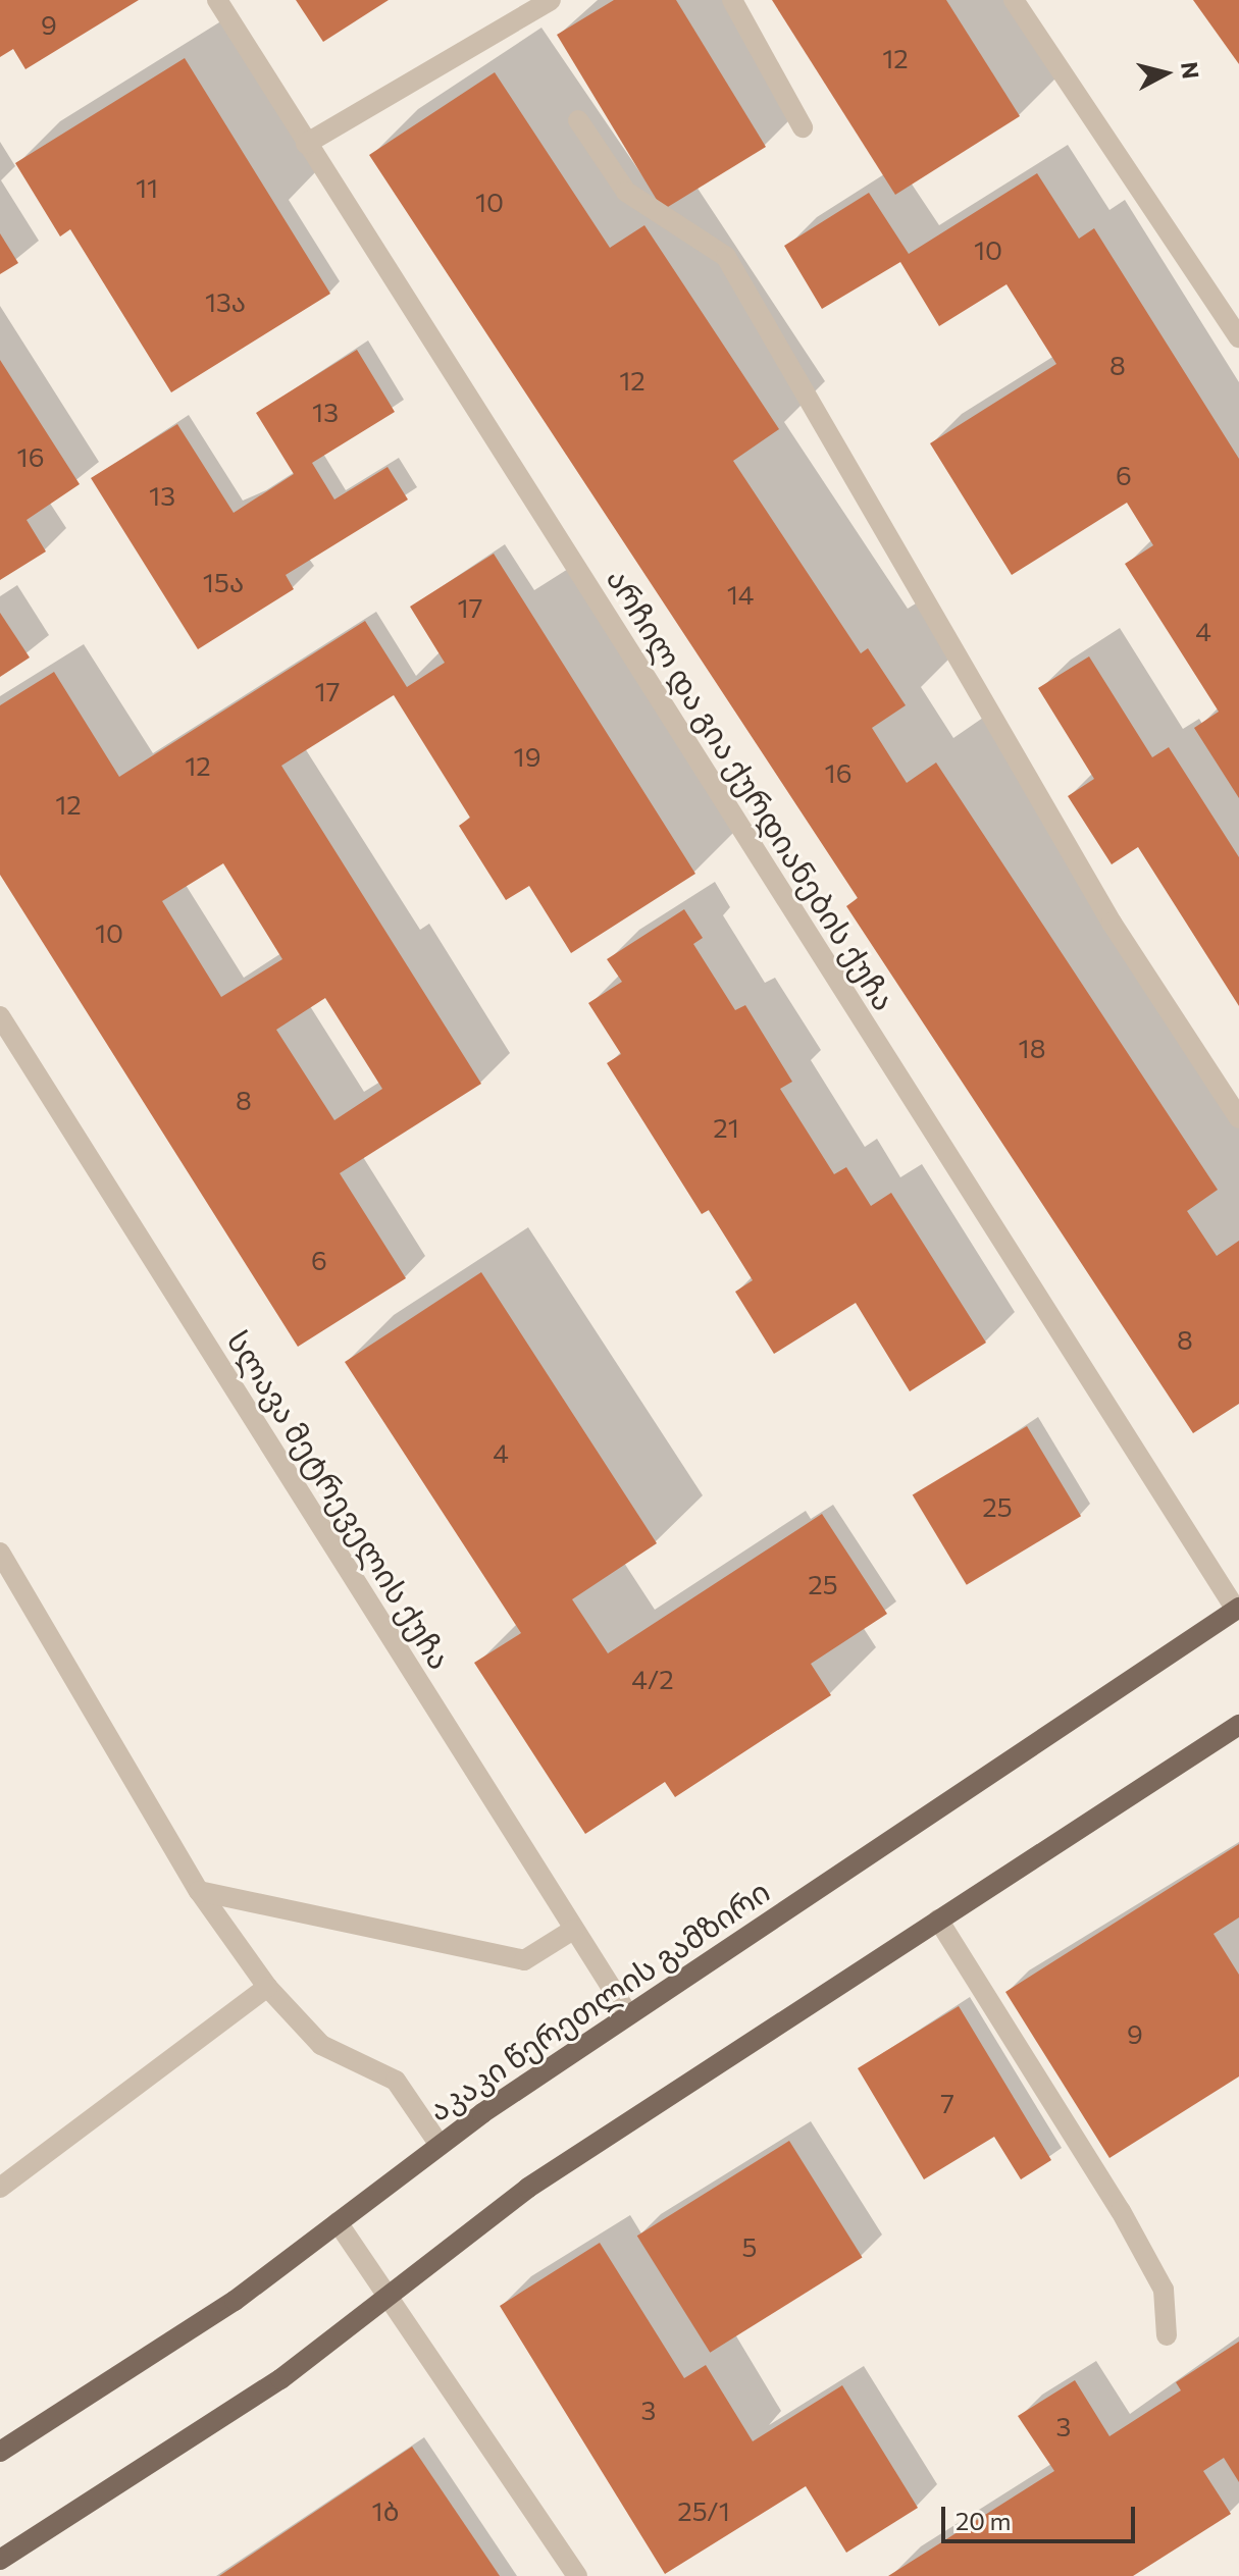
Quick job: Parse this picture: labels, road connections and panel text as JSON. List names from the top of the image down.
{
  "streets": {
    "main road": ["აკაკი წერეთლის გამზირი"],
    "street": ["არჩილ და გია ქურდიანების ქუჩა", "სლავა მეტრეველის ქუჩა"]
  },
  "crossings": [
    ["არჩილ და გია ქურდიანების ქუჩა", "აკაკი წერეთლის გამზირი"],
    ["სლავა მეტრეველის ქუჩა", "აკაკი წერეთლის გამზირი"]
  ],
  "house_numbers": [
    "9",
    "12",
    "11",
    "10",
    "10",
    "13ა",
    "8",
    "12",
    "13",
    "16",
    "6",
    "13",
    "15ა",
    "14",
    "17",
    "4",
    "17",
    "19",
    "12",
    "16",
    "12",
    "10",
    "18",
    "8",
    "21",
    "6",
    "8",
    "4",
    "25",
    "25",
    "4/2",
    "9",
    "7",
    "5",
    "3",
    "3",
    "1ბ",
    "25/1"
  ],
  "scale_bar": "20 m",
  "north": "right"
}
